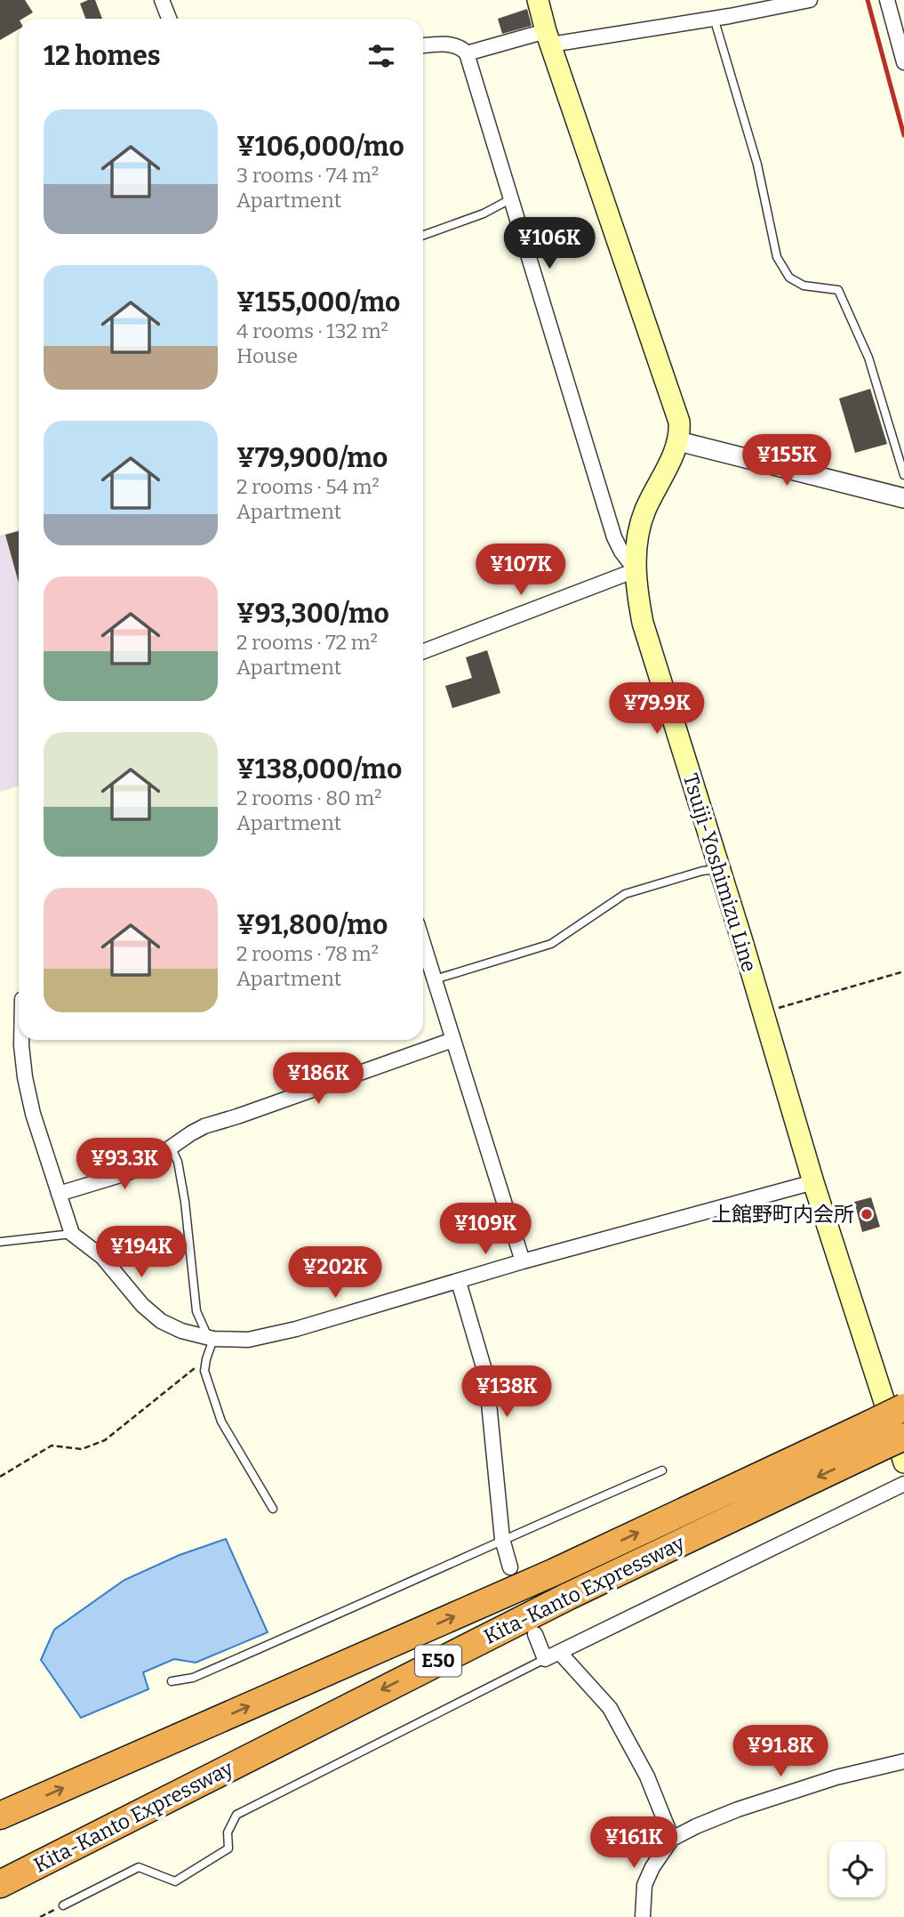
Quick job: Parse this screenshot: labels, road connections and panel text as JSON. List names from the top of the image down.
{
  "streets": {
    "highway": ["Kita-Kanto Expressway", "E50"],
    "main road": ["Tsuiji-Yoshimizu Line"]
  },
  "places": ["上館野町内会所"],
  "page": {
    "heading": "12 homes",
    "list": [
      {
        "name": "¥106,000/mo",
        "note": "3 rooms · 74 m² · Apartment"
      },
      {
        "name": "¥155,000/mo",
        "note": "4 rooms · 132 m² · House"
      },
      {
        "name": "¥79,900/mo",
        "note": "2 rooms · 54 m² · Apartment"
      },
      {
        "name": "¥93,300/mo",
        "note": "2 rooms · 72 m² · Apartment"
      },
      {
        "name": "¥138,000/mo",
        "note": "2 rooms · 80 m² · Apartment"
      },
      {
        "name": "¥91,800/mo",
        "note": "2 rooms · 78 m² · Apartment"
      }
    ],
    "price": [
      "¥106K",
      "¥155K",
      "¥107K",
      "¥79.9K",
      "¥186K",
      "¥93.3K",
      "¥109K",
      "¥194K",
      "¥202K",
      "¥138K",
      "¥91.8K",
      "¥161K"
    ]
  }
}
